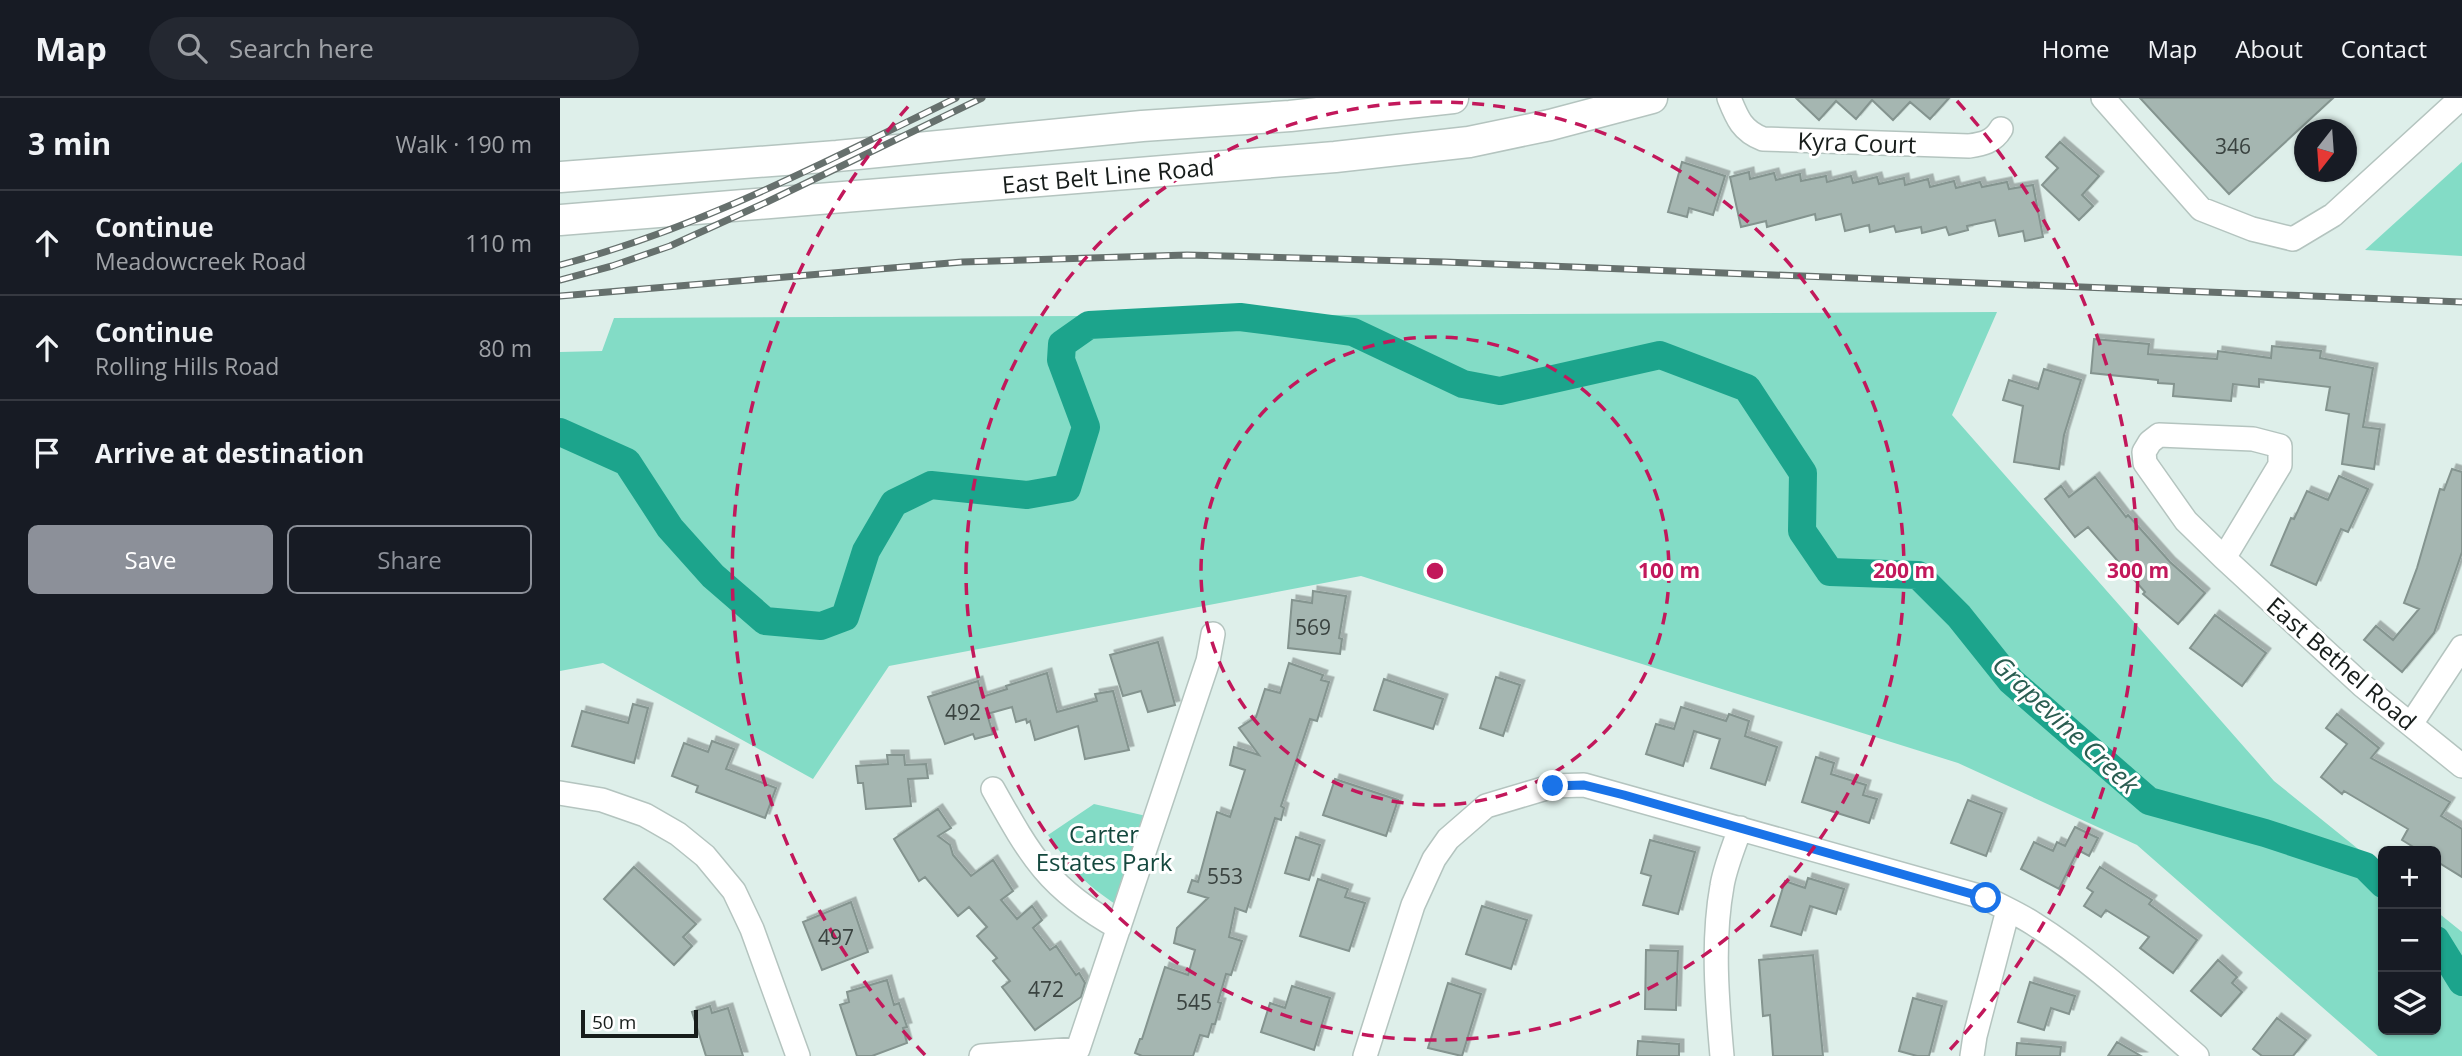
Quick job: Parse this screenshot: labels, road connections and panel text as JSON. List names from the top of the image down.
{
  "streets": {
    "main road": ["East Belt Line Road"],
    "street": ["Kyra Court", "East Bethel Road"]
  },
  "water": ["Grapevine Creek"],
  "parks": ["Carter Estates Park"],
  "house_numbers": [
    "346",
    "569",
    "492",
    "553",
    "497",
    "472",
    "545"
  ],
  "scale_bar": "50 m",
  "north": "bottom",
  "page": {
    "header": "Map",
    "search": "Search here",
    "nav": [
      "Home",
      "Map",
      "About",
      "Contact"
    ],
    "heading": ["3 min", "Walk · 190 m"],
    "list": [
      ["Continue", "Meadowcreek Road", "110 m"],
      ["Continue", "Rolling Hills Road", "80 m"],
      "Arrive at destination"
    ],
    "buttons": ["Save", "Share"],
    "map_buttons": ["+", "−"],
    "scale": "50 m"
  },
  "rings": ["100 m", "200 m", "300 m"]
}
